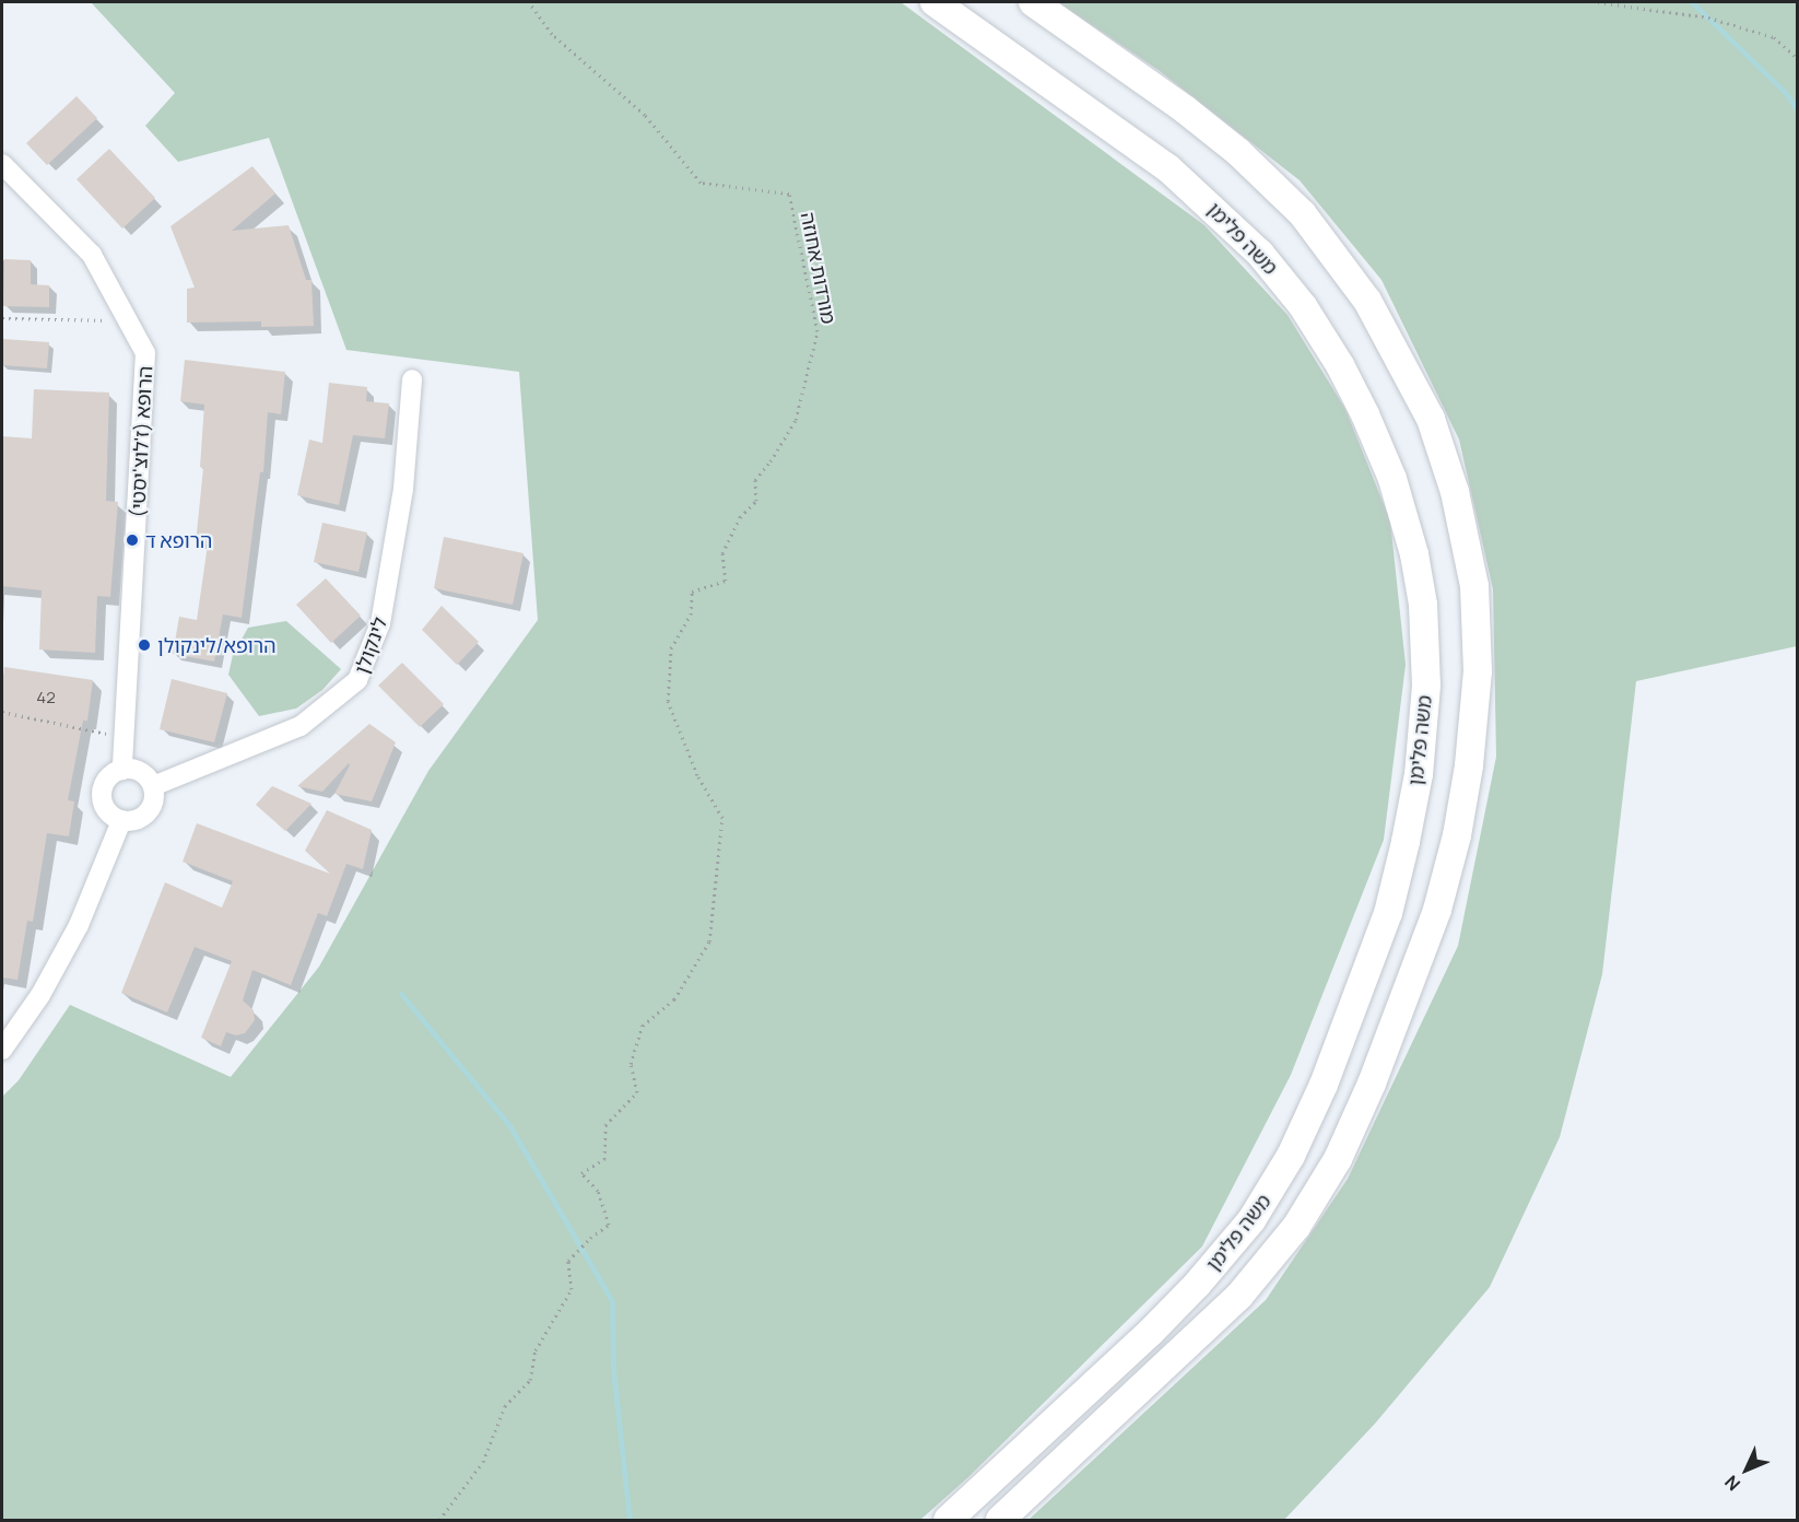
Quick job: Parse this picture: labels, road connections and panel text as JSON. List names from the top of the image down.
{
  "streets": {
    "main road": ["משה פלימן"],
    "street": ["הרופא (ז'לוצ'יסטי)", "לינקולן"],
    "path": ["מורדות אחוזה"]
  },
  "crossings": [
    ["הרופא (ז'לוצ'יסטי)", "לינקולן"]
  ],
  "places": ["הרופא ד", "הרופא/לינקולן"],
  "house_numbers": ["42"],
  "north": "bottom left"
}
